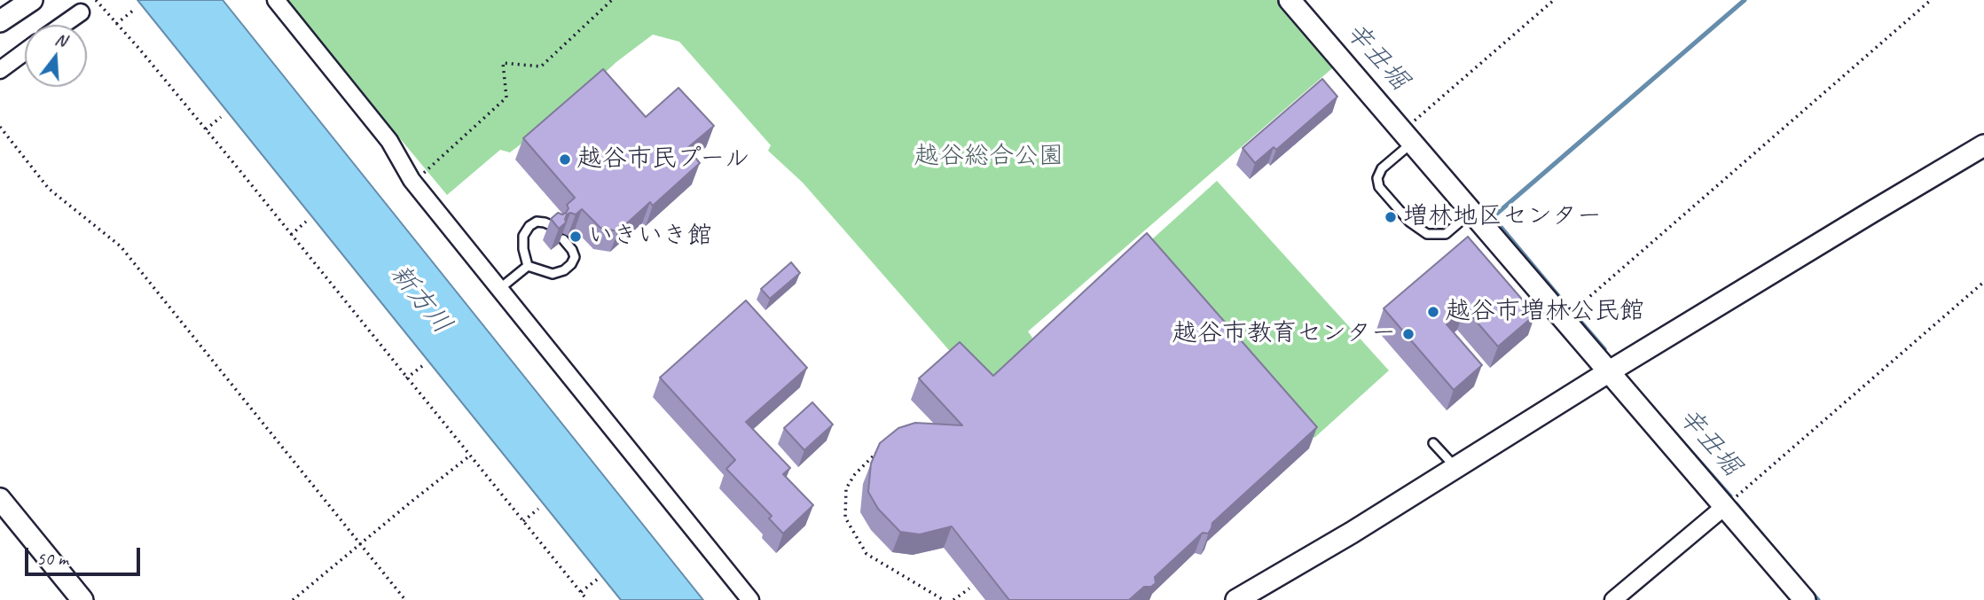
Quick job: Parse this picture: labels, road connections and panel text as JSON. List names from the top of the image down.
{
  "water": ["辛丑堀", "新方川"],
  "parks": ["越谷総合公園"],
  "places": [
    "越谷市民プール",
    "増林地区センター",
    "いきいき館",
    "越谷市増林公民館",
    "越谷市教育センター"
  ],
  "scale_bar": "50 m",
  "north": "top"
}
